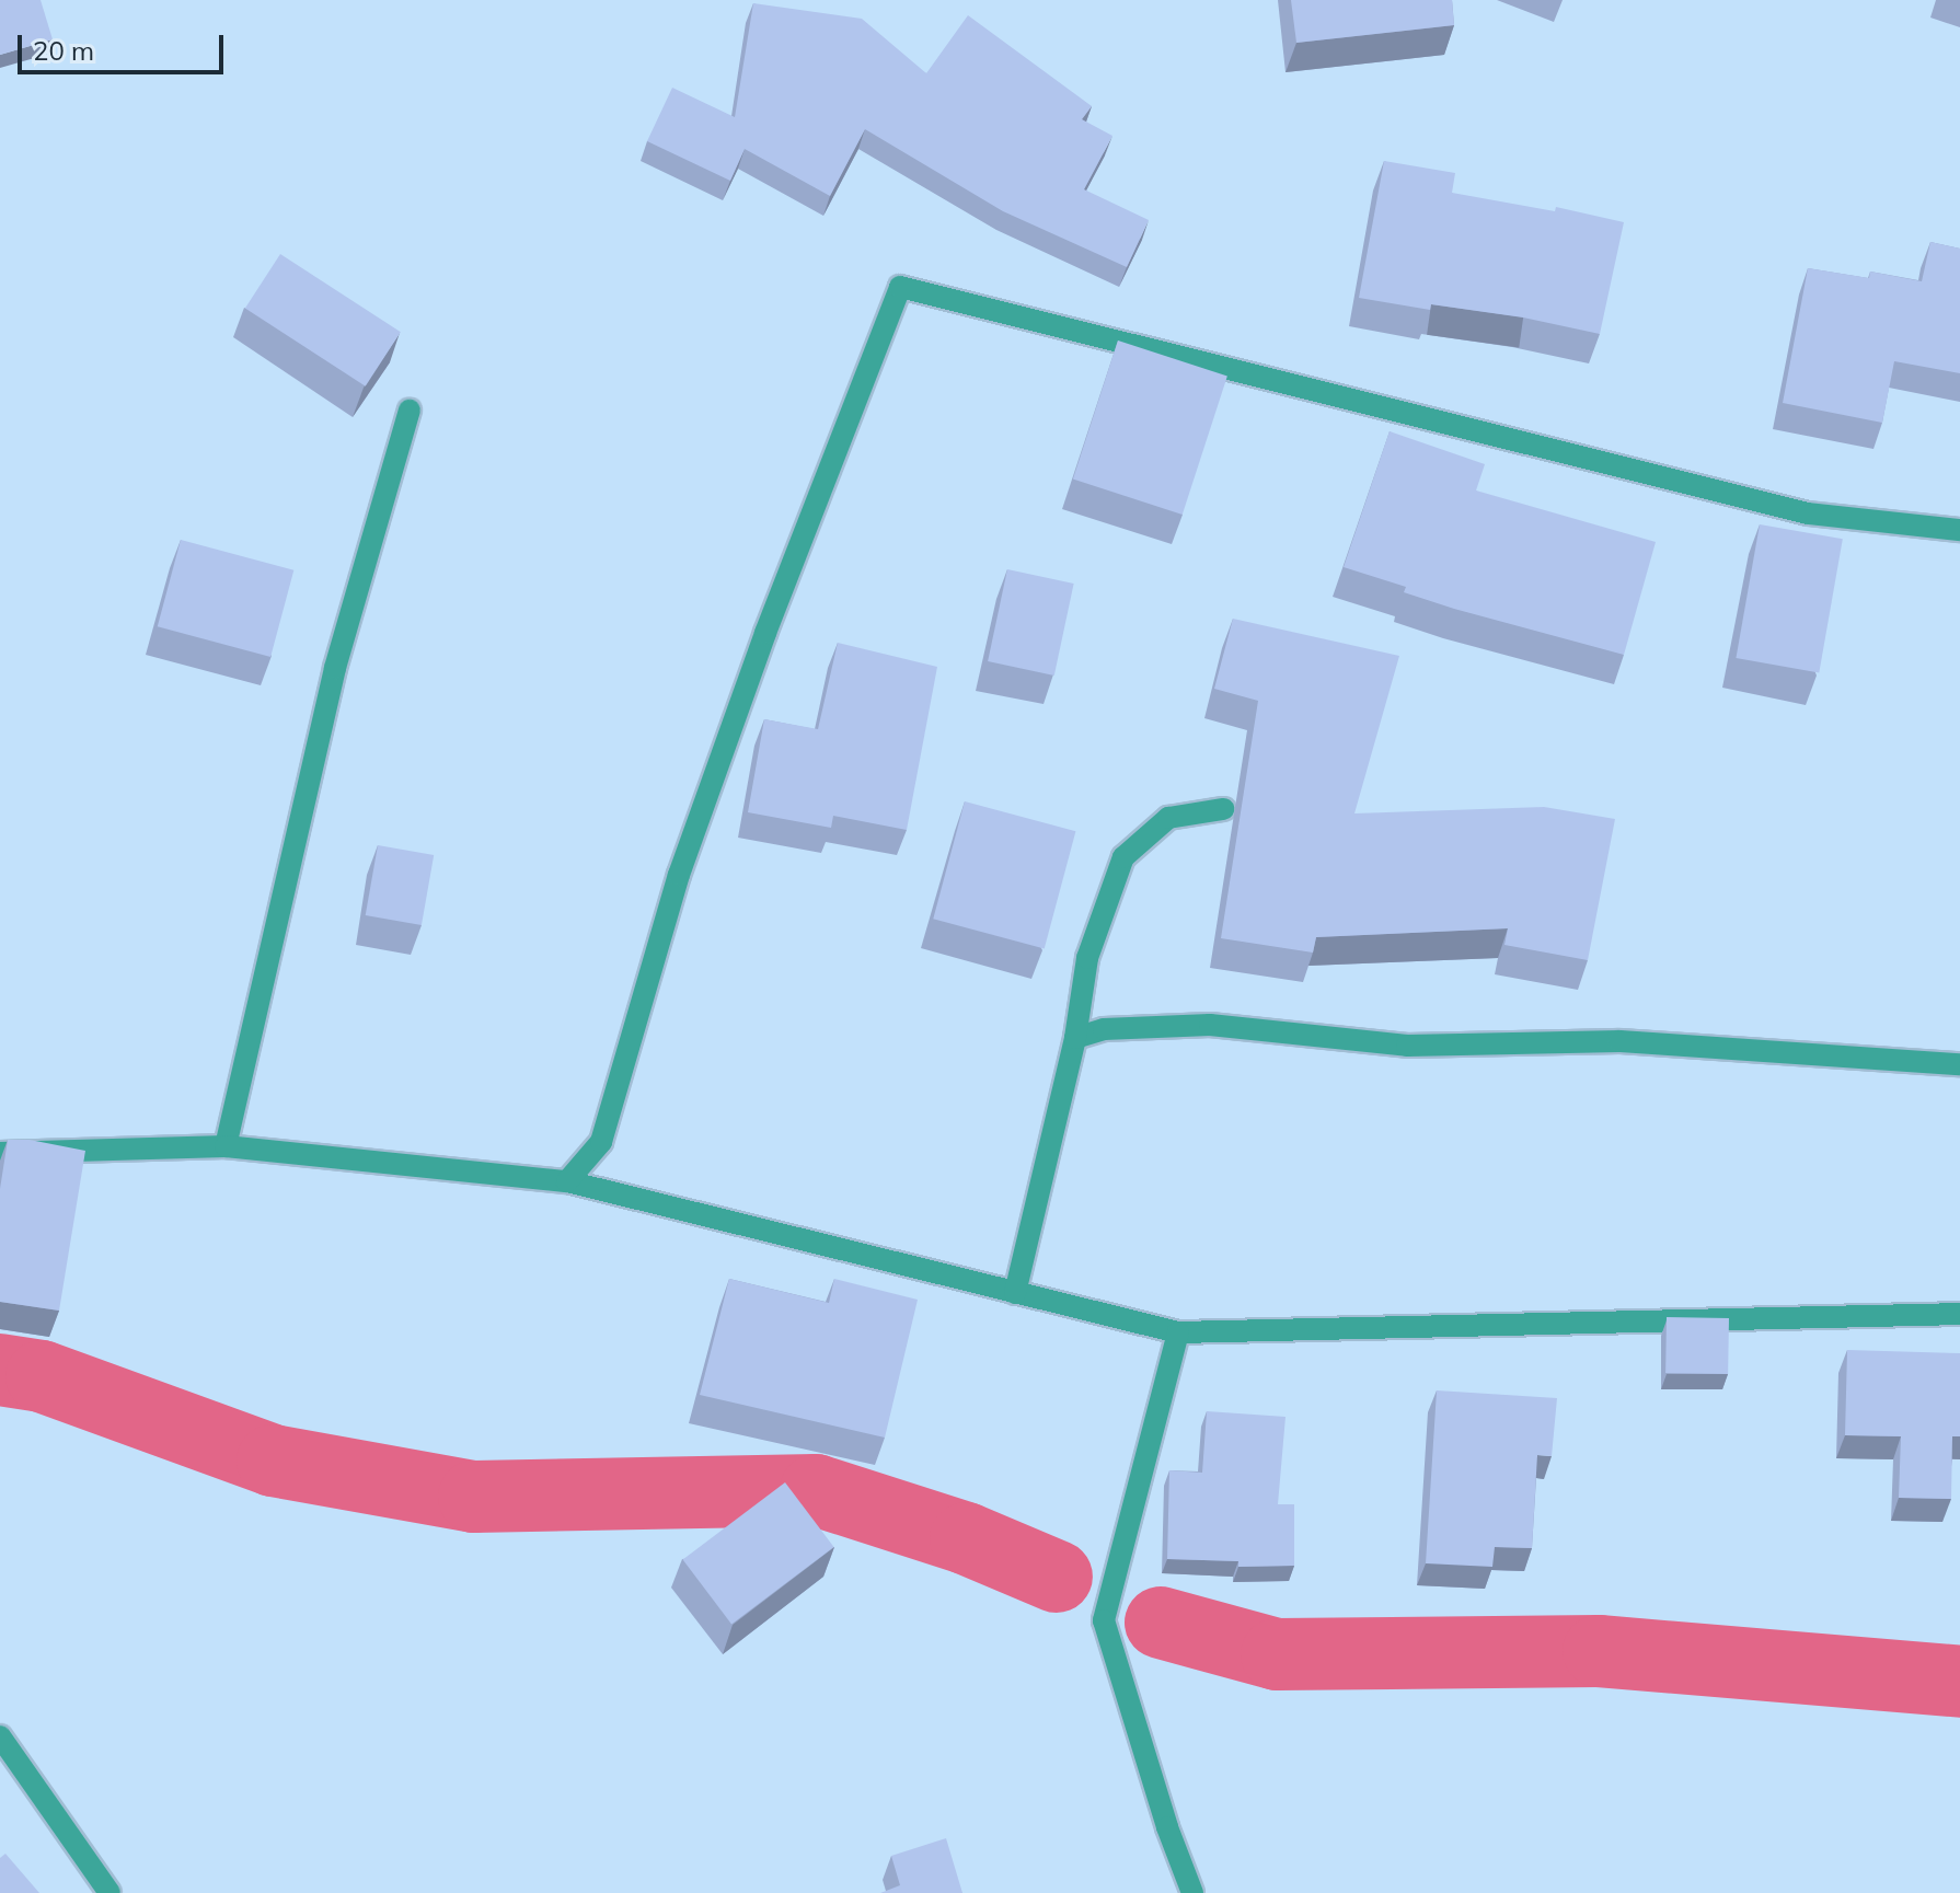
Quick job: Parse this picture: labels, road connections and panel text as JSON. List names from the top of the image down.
{
  "scale_bar": "20 m"
}
